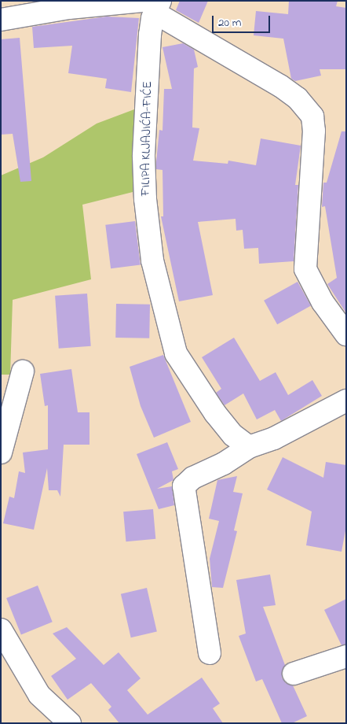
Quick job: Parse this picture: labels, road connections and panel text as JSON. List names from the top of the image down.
{
  "streets": {
    "street": ["FILIPA KLJAJIĆA-FIĆE"]
  },
  "scale_bar": "20 m"
}
